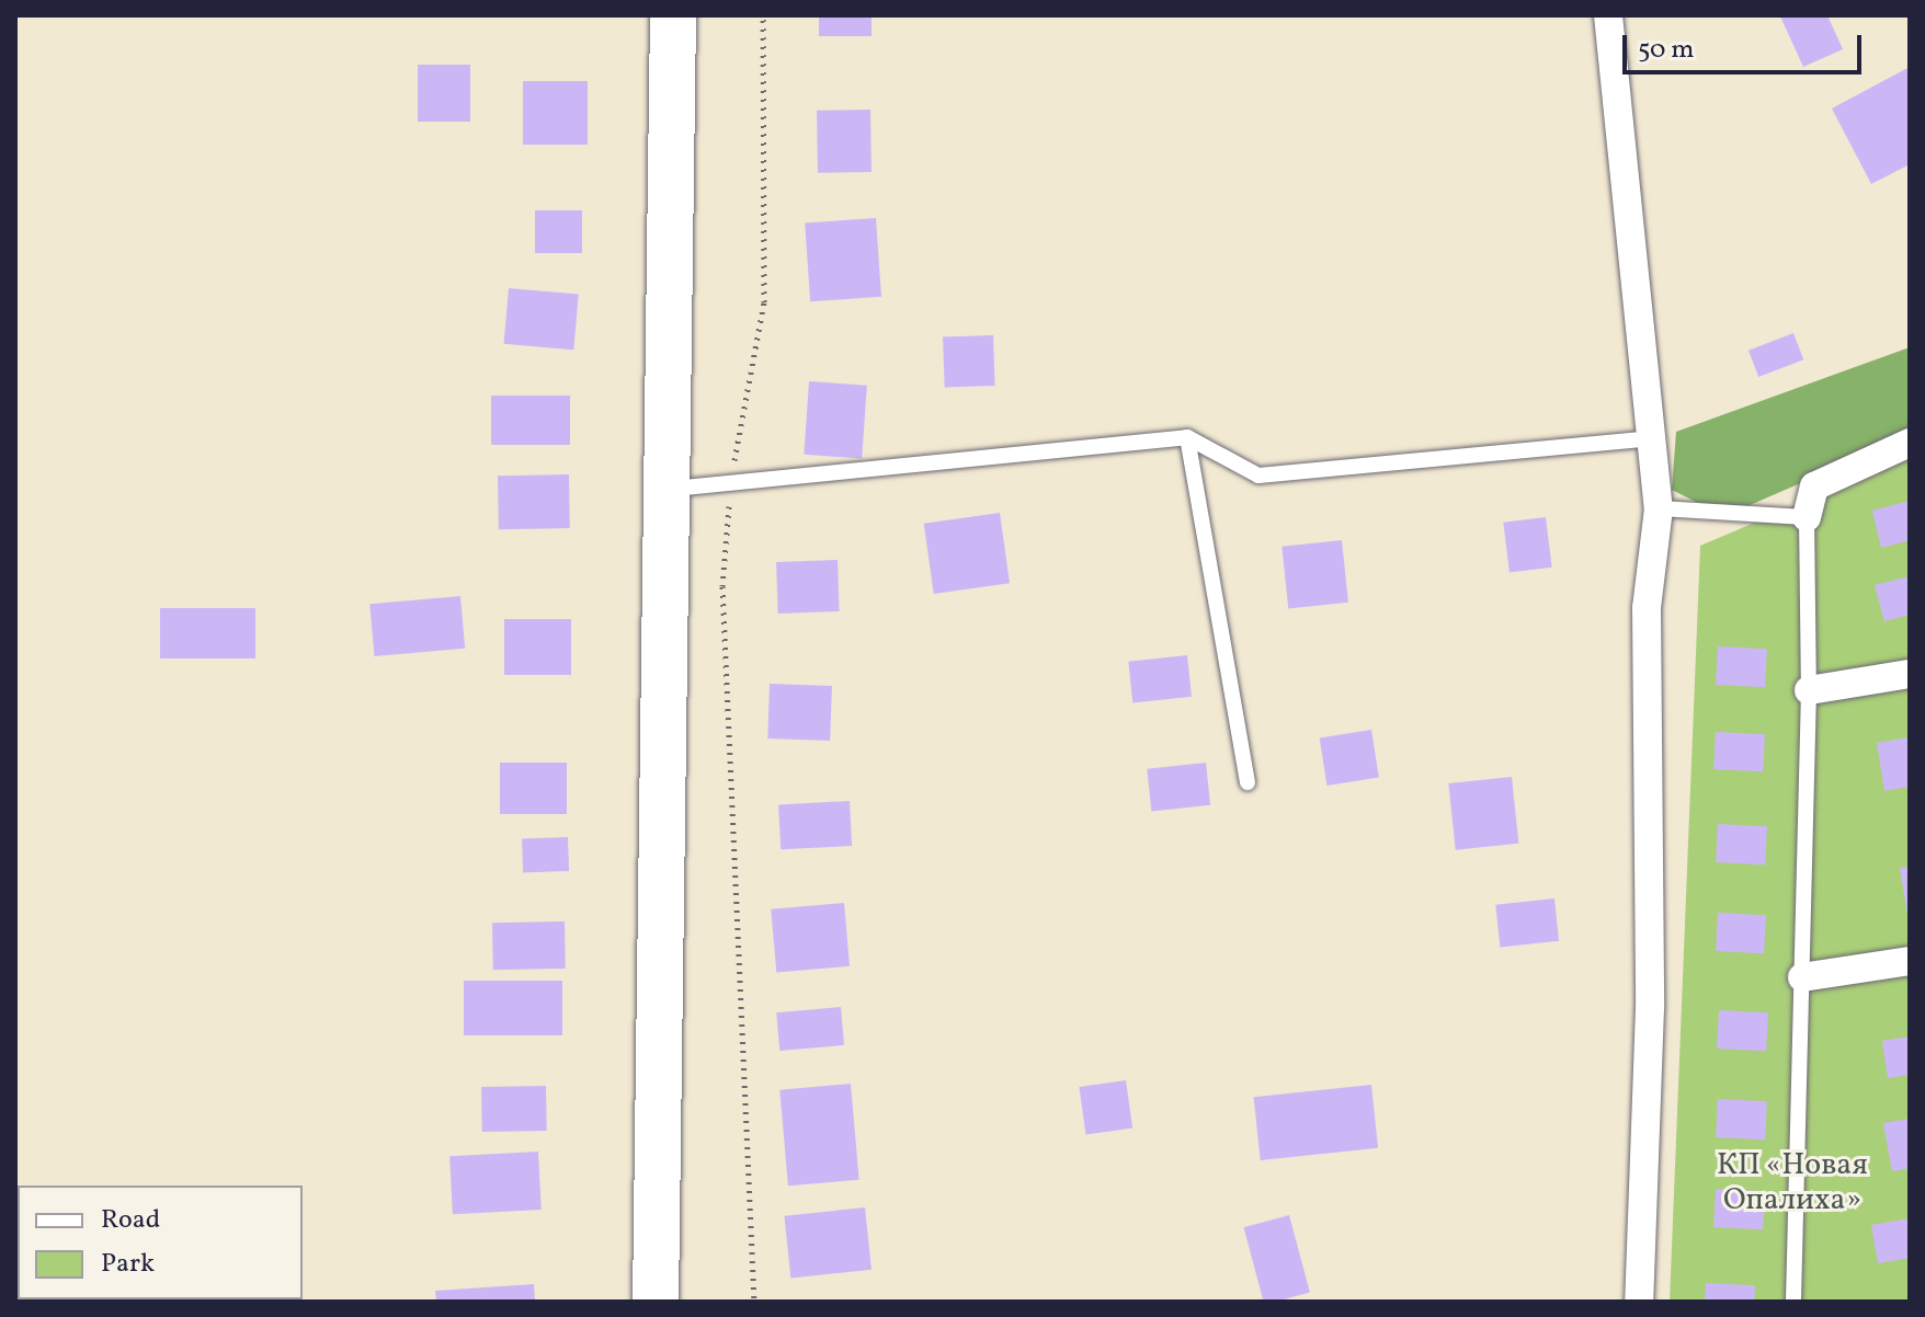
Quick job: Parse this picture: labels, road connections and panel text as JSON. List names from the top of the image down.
{
  "parks": ["КП «Новая Опалиха»"],
  "legend": ["Road", "Park"],
  "scale_bar": "50 m"
}
